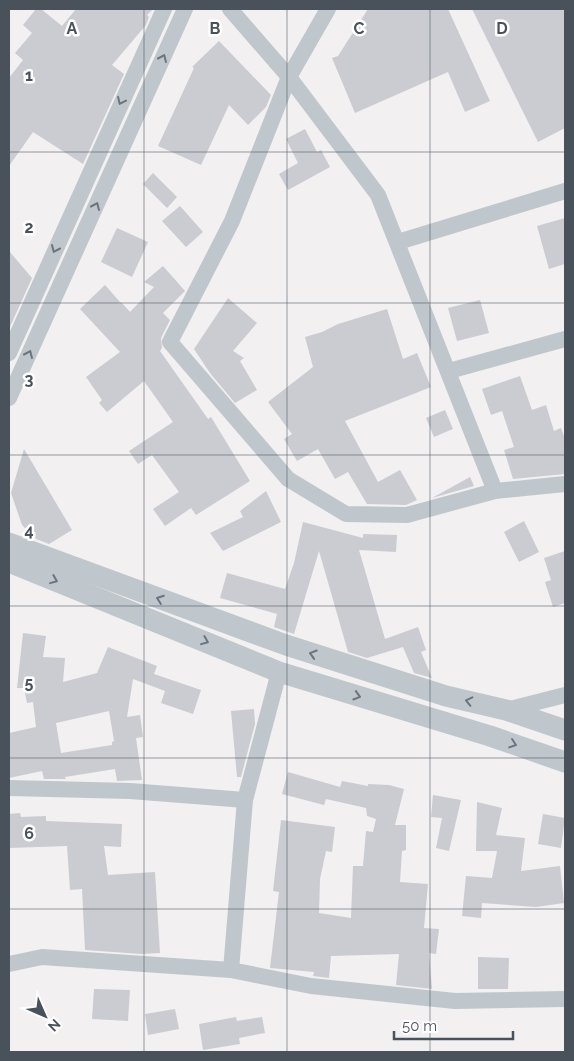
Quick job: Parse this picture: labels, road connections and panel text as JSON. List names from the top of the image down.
{
  "scale_bar": "50 m",
  "north": "bottom right",
  "grid": {
    "columns": [
      "A",
      "B",
      "C",
      "D"
    ],
    "rows": [
      "1",
      "2",
      "3",
      "4",
      "5",
      "6"
    ]
  }
}
